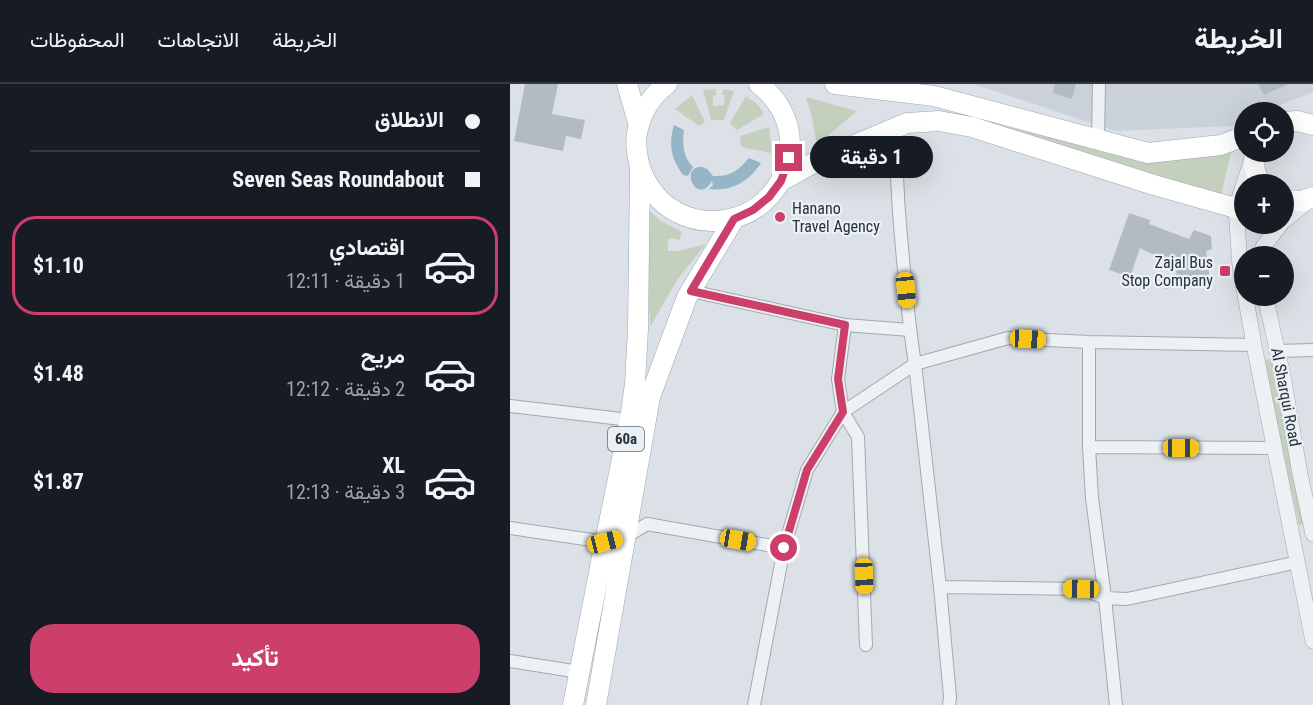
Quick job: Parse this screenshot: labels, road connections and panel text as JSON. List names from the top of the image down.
{
  "streets": {
    "main road": ["60a"],
    "street": ["Al Sharqui Road"]
  },
  "places": {
    "other": ["Hanano Travel Agency"],
    "transit": ["Zajal Bus Stop Company"]
  },
  "page": {
    "header": "الخريطة",
    "nav": ["الخريطة", "الاتجاهات", "المحفوظات"],
    "banner": ["الانطلاق", "Seven Seas Roundabout"],
    "map_buttons": ["+", "−"],
    "bubble": "1 دقيقة",
    "list": [
      {
        "name": "اقتصادي",
        "note": "1 دقيقة · 12:11",
        "value": "$1.10"
      },
      {
        "name": "مريح",
        "note": "2 دقيقة · 12:12",
        "value": "$1.48"
      },
      {
        "name": "XL",
        "note": "3 دقيقة · 12:13",
        "value": "$1.87"
      }
    ],
    "buttons": "تأكيد"
  }
}
